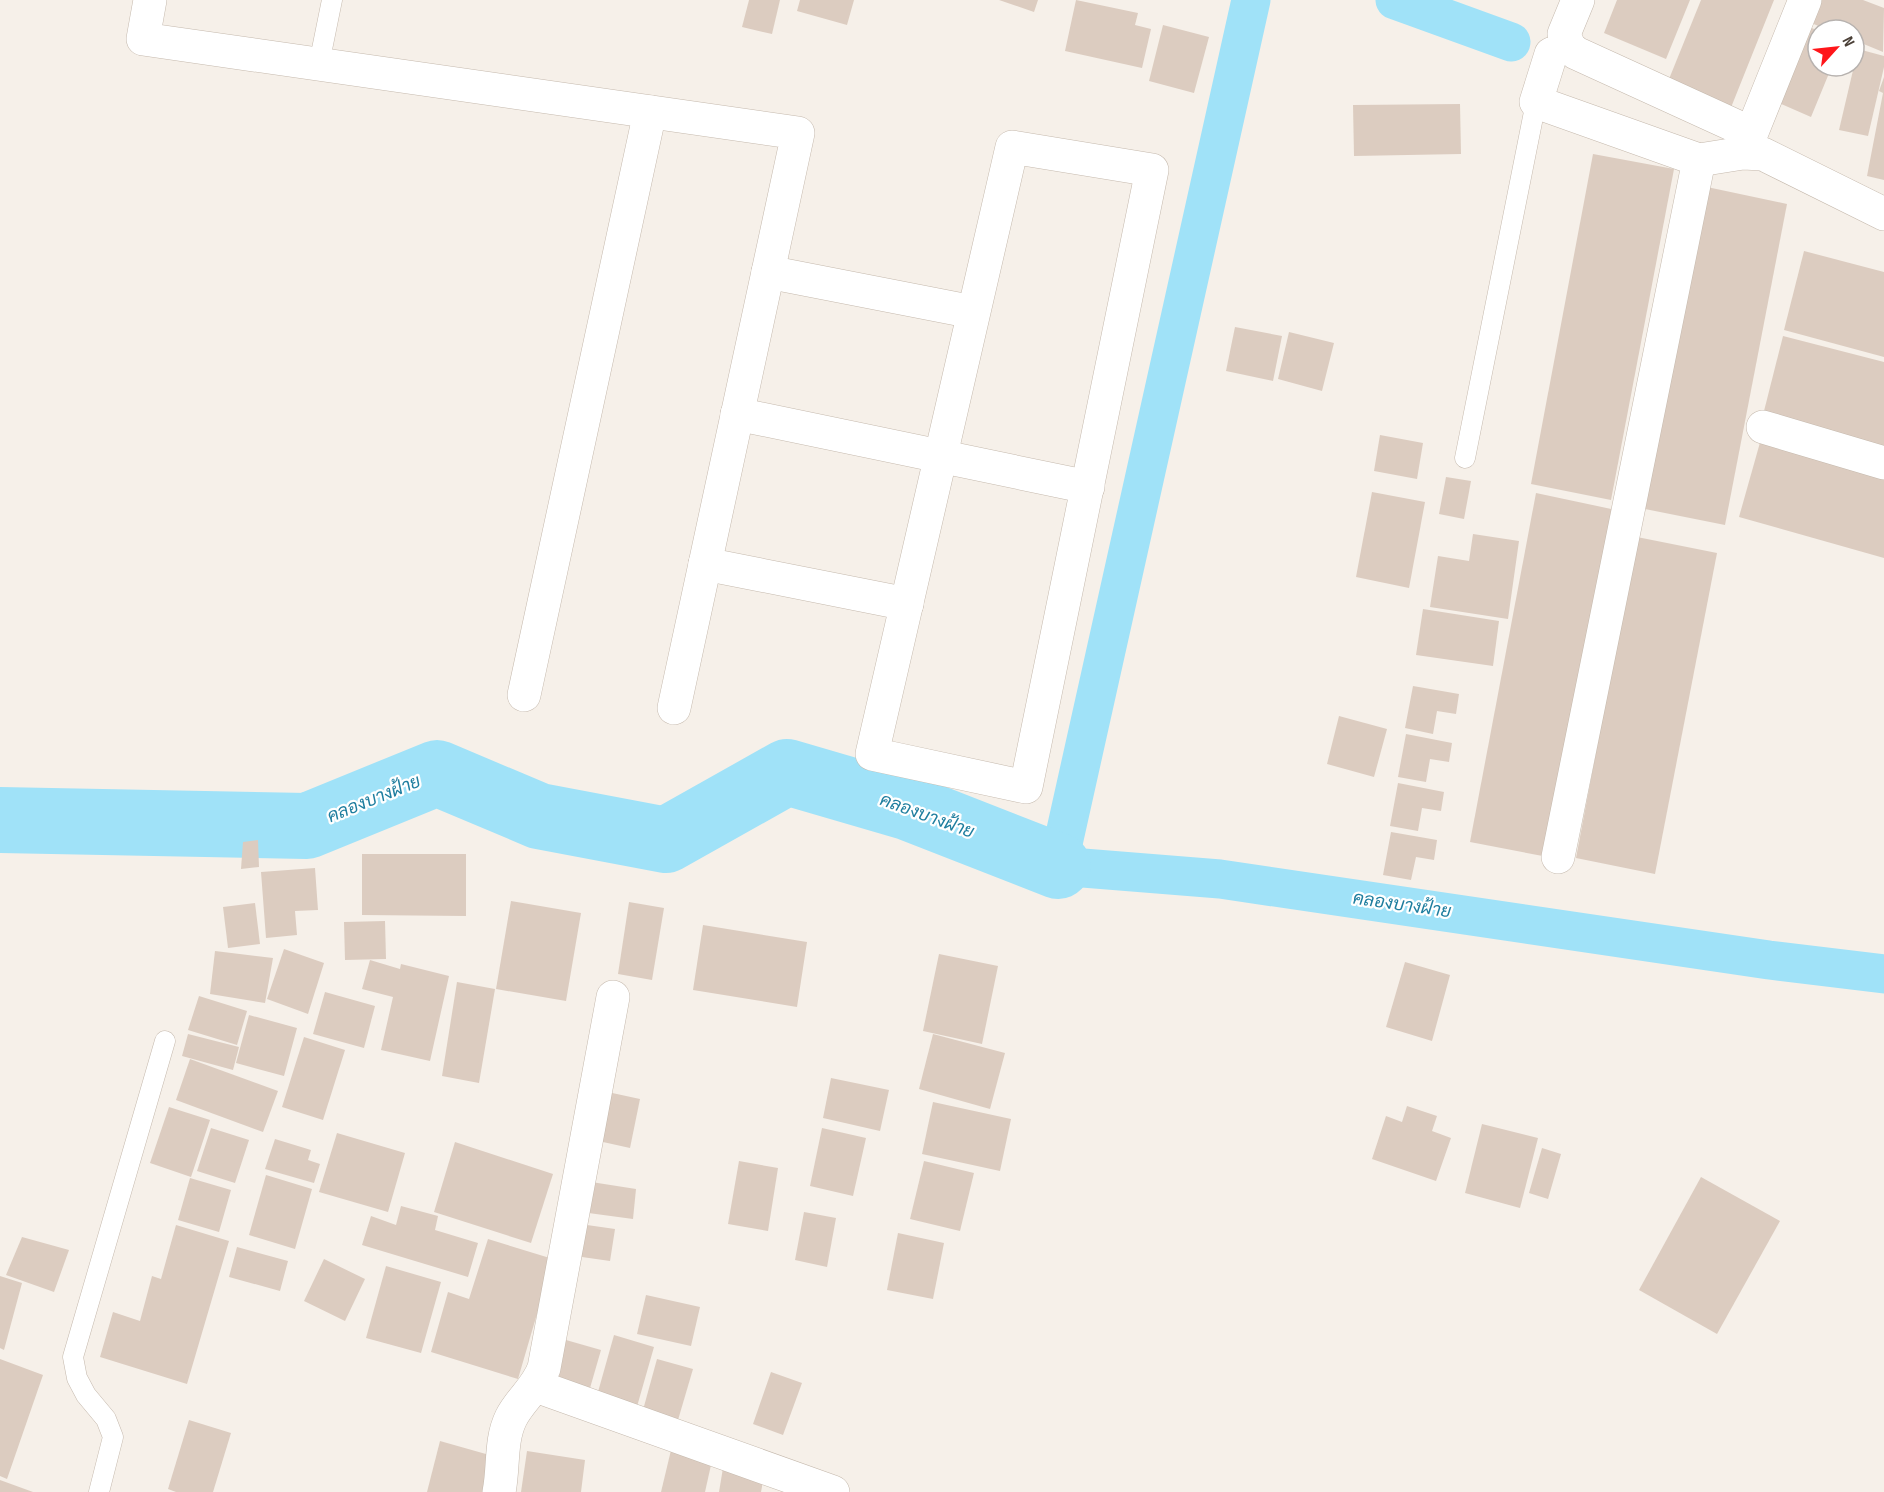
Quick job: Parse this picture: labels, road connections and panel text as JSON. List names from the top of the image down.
{
  "water": ["คลองบางฝ้าย"],
  "north": "top right"
}
